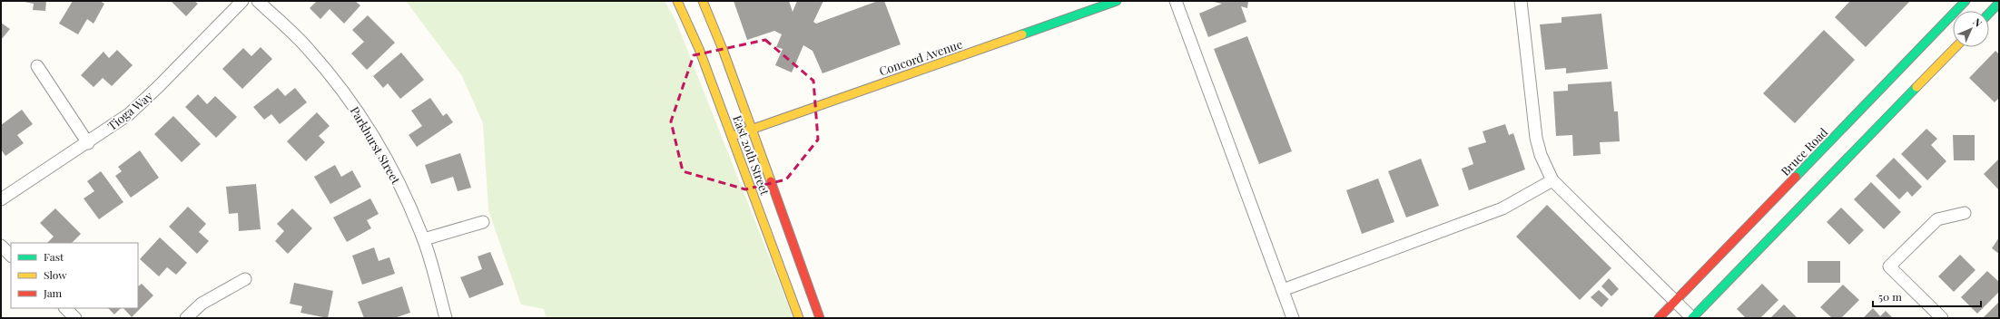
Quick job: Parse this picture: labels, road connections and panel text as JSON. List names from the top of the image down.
{
  "streets": {
    "street": [
      "Concord Avenue",
      "Tioga Way",
      "Parkhurst Street",
      "Bruce Road",
      "East 20th Street"
    ]
  },
  "crossings": [
    ["Concord Avenue", "East 20th Street"]
  ],
  "legend": ["Fast", "Slow", "Jam"],
  "scale_bar": "50 m",
  "north": "top right"
}
